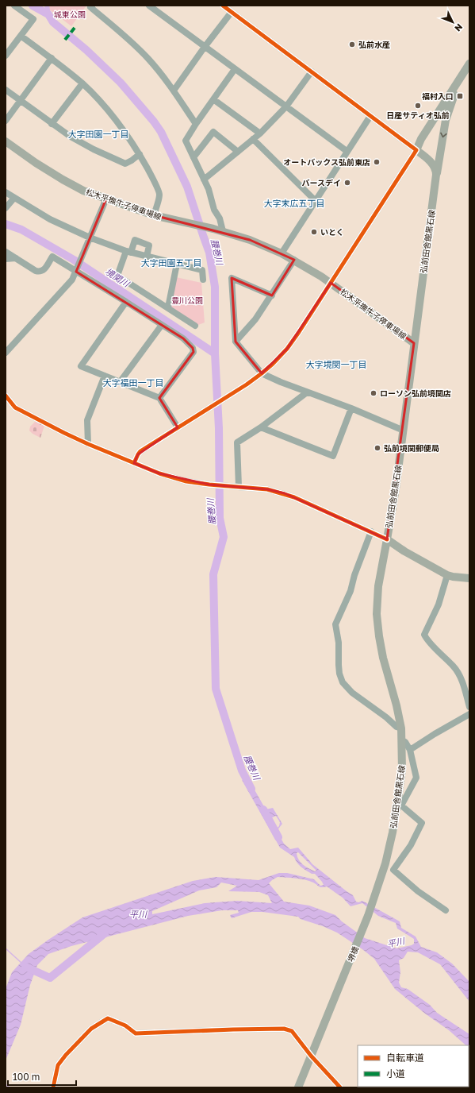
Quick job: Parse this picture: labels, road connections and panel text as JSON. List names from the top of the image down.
{
  "streets": {
    "main road": ["松木平撫牛子停車場線", "弘前田舎館黒石線", "堺橋"]
  },
  "crossings": [
    ["松木平撫牛子停車場線", "弘前田舎館黒石線"],
    ["弘前田舎館黒石線", "堺橋"]
  ],
  "districts": [
    "大字田園一丁目",
    "大字末広五丁目",
    "大字田園五丁目",
    "大字境関一丁目",
    "大字福田一丁目"
  ],
  "water": ["腰巻川", "境関川", "平川"],
  "parks": ["城東公園", "豊川公園"],
  "places": {
    "other": [
      "弘前水産",
      "日産サティオ弘前",
      "オートバックス弘前東店",
      "バースデイ",
      "いとく",
      "ローソン弘前境関店",
      "弘前境関郵便局"
    ],
    "transit": ["福村入口"]
  },
  "legend": ["自転車道", "小道"],
  "scale_bar": "100 m",
  "north": "bottom right"
}
